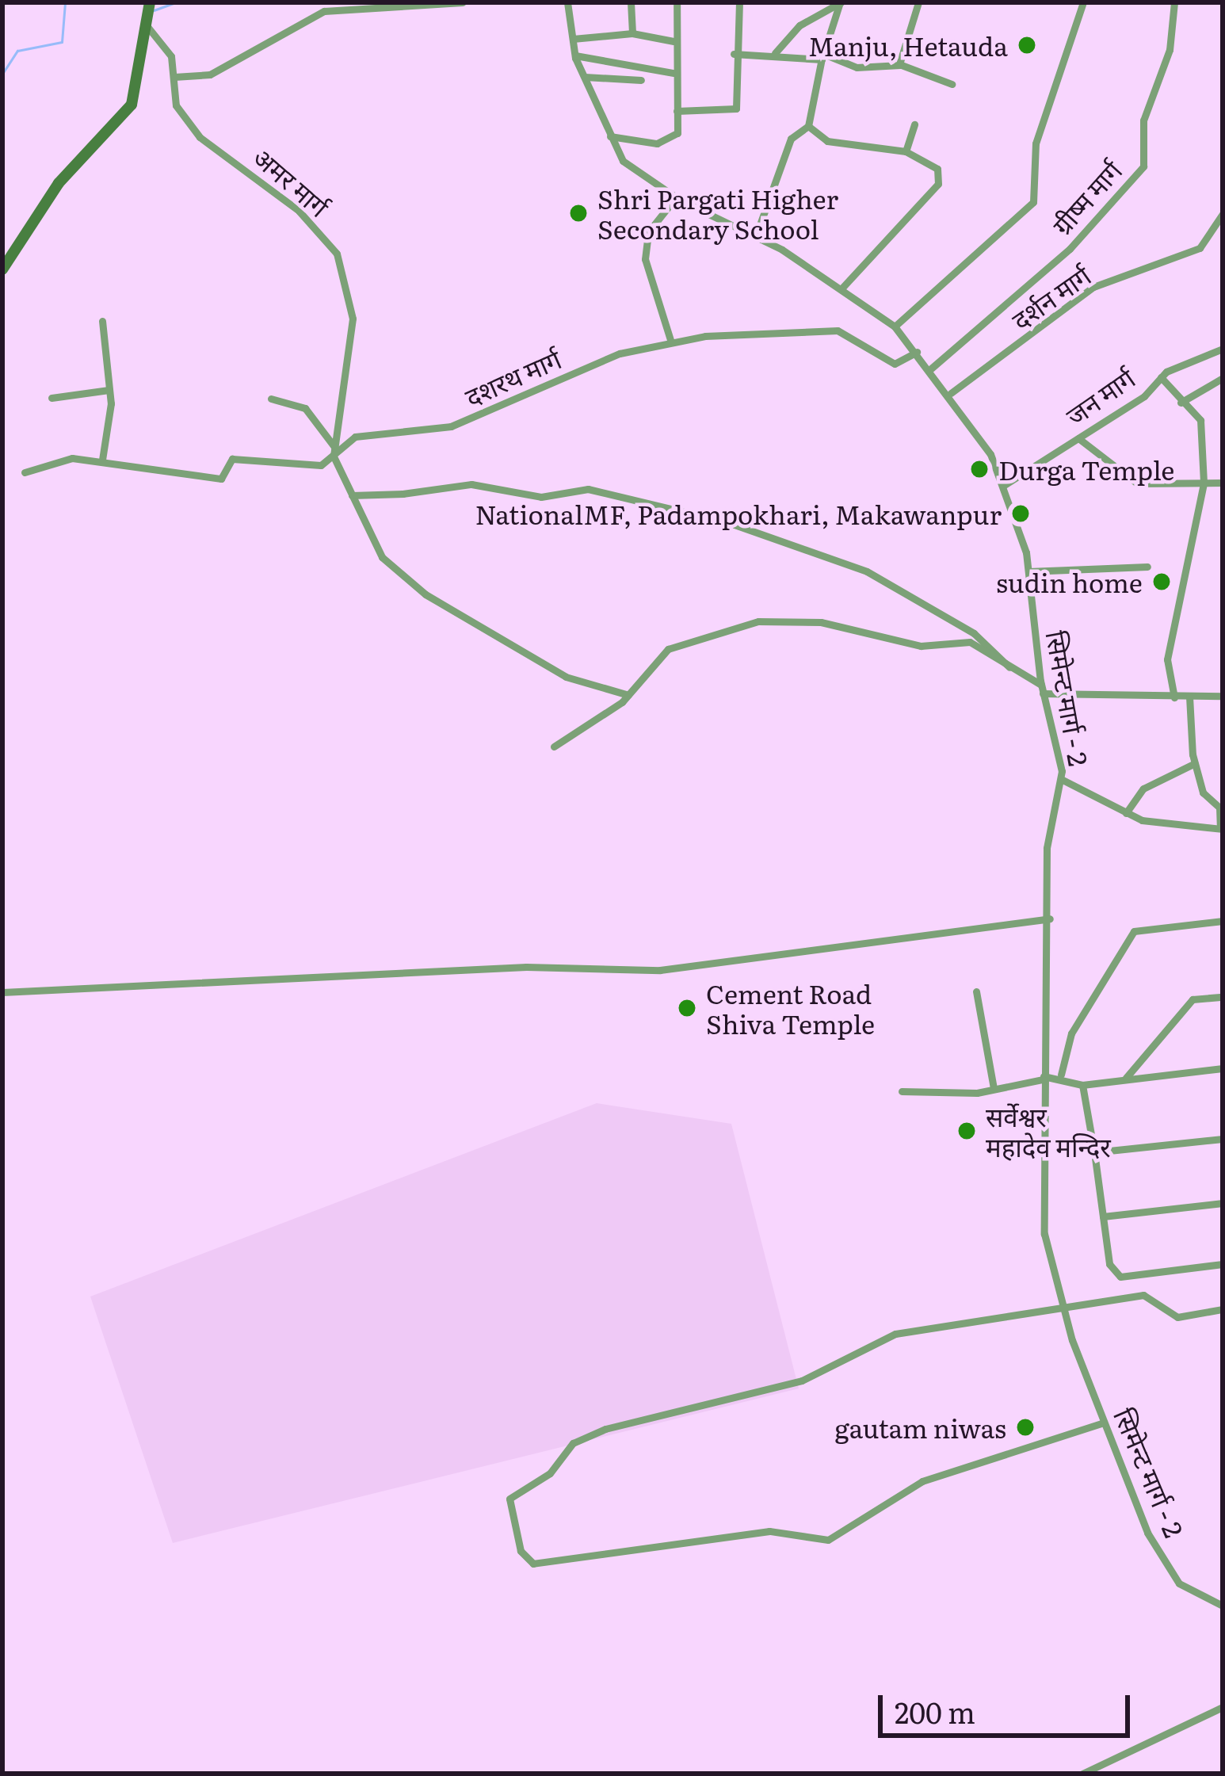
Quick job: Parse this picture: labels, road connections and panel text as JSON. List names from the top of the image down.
{
  "streets": {
    "street": [
      "अमर मार्ग",
      "ग्रीष्म मार्ग",
      "दर्शन मार्ग",
      "दशरथ मार्ग",
      "जन मार्ग",
      "सिमेन्ट मार्ग - 2"
    ]
  },
  "crossings": [
    ["अमर मार्ग", "दशरथ मार्ग"],
    ["ग्रीष्म मार्ग", "सिमेन्ट मार्ग - 2"],
    ["दर्शन मार्ग", "सिमेन्ट मार्ग - 2"],
    ["दशरथ मार्ग", "सिमेन्ट मार्ग - 2"],
    ["जन मार्ग", "सिमेन्ट मार्ग - 2"]
  ],
  "places": [
    "Manju, Hetauda",
    "Shri Pargati Higher Secondary School",
    "Durga Temple",
    "NationalMF, Padampokhari, Makawanpur",
    "sudin home",
    "Cement Road Shiva Temple",
    "सर्वेश्वर महादेव मन्दिर",
    "gautam niwas"
  ],
  "scale_bar": "200 m"
}
